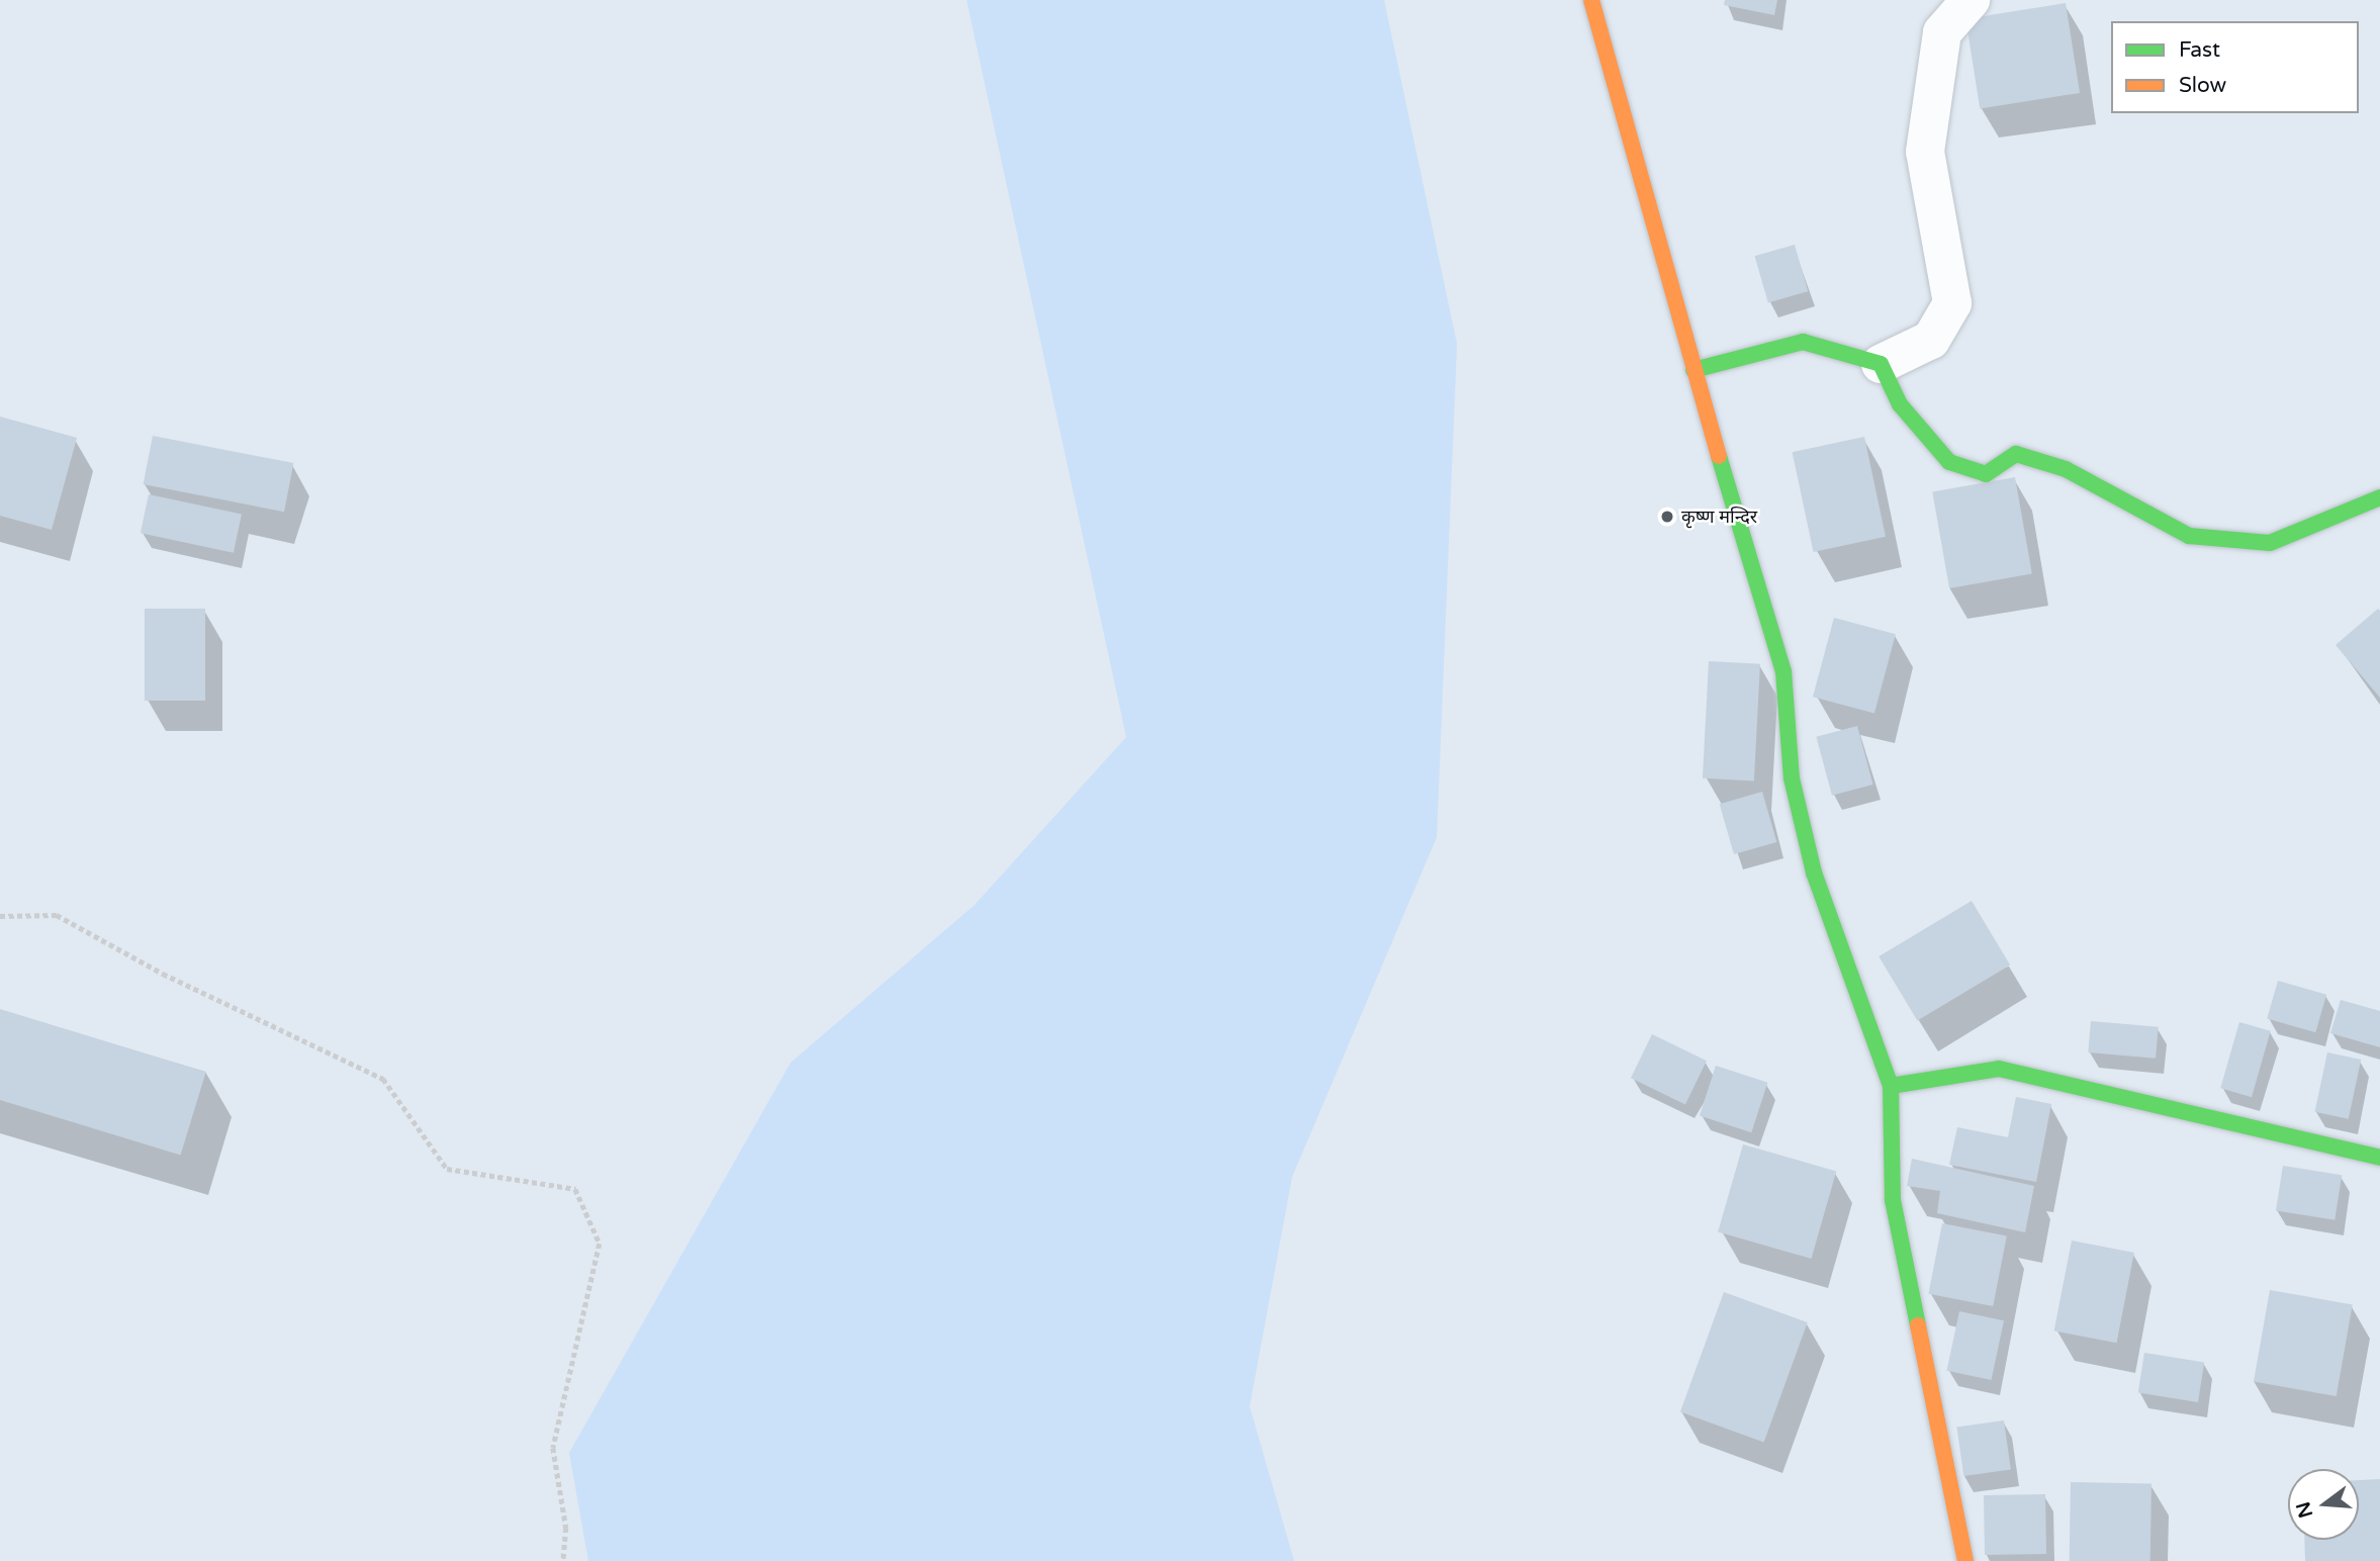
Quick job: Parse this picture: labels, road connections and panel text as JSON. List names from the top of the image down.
{
  "places": ["कृष्ण मन्दिर"],
  "legend": ["Fast", "Slow"],
  "north": "left"
}
